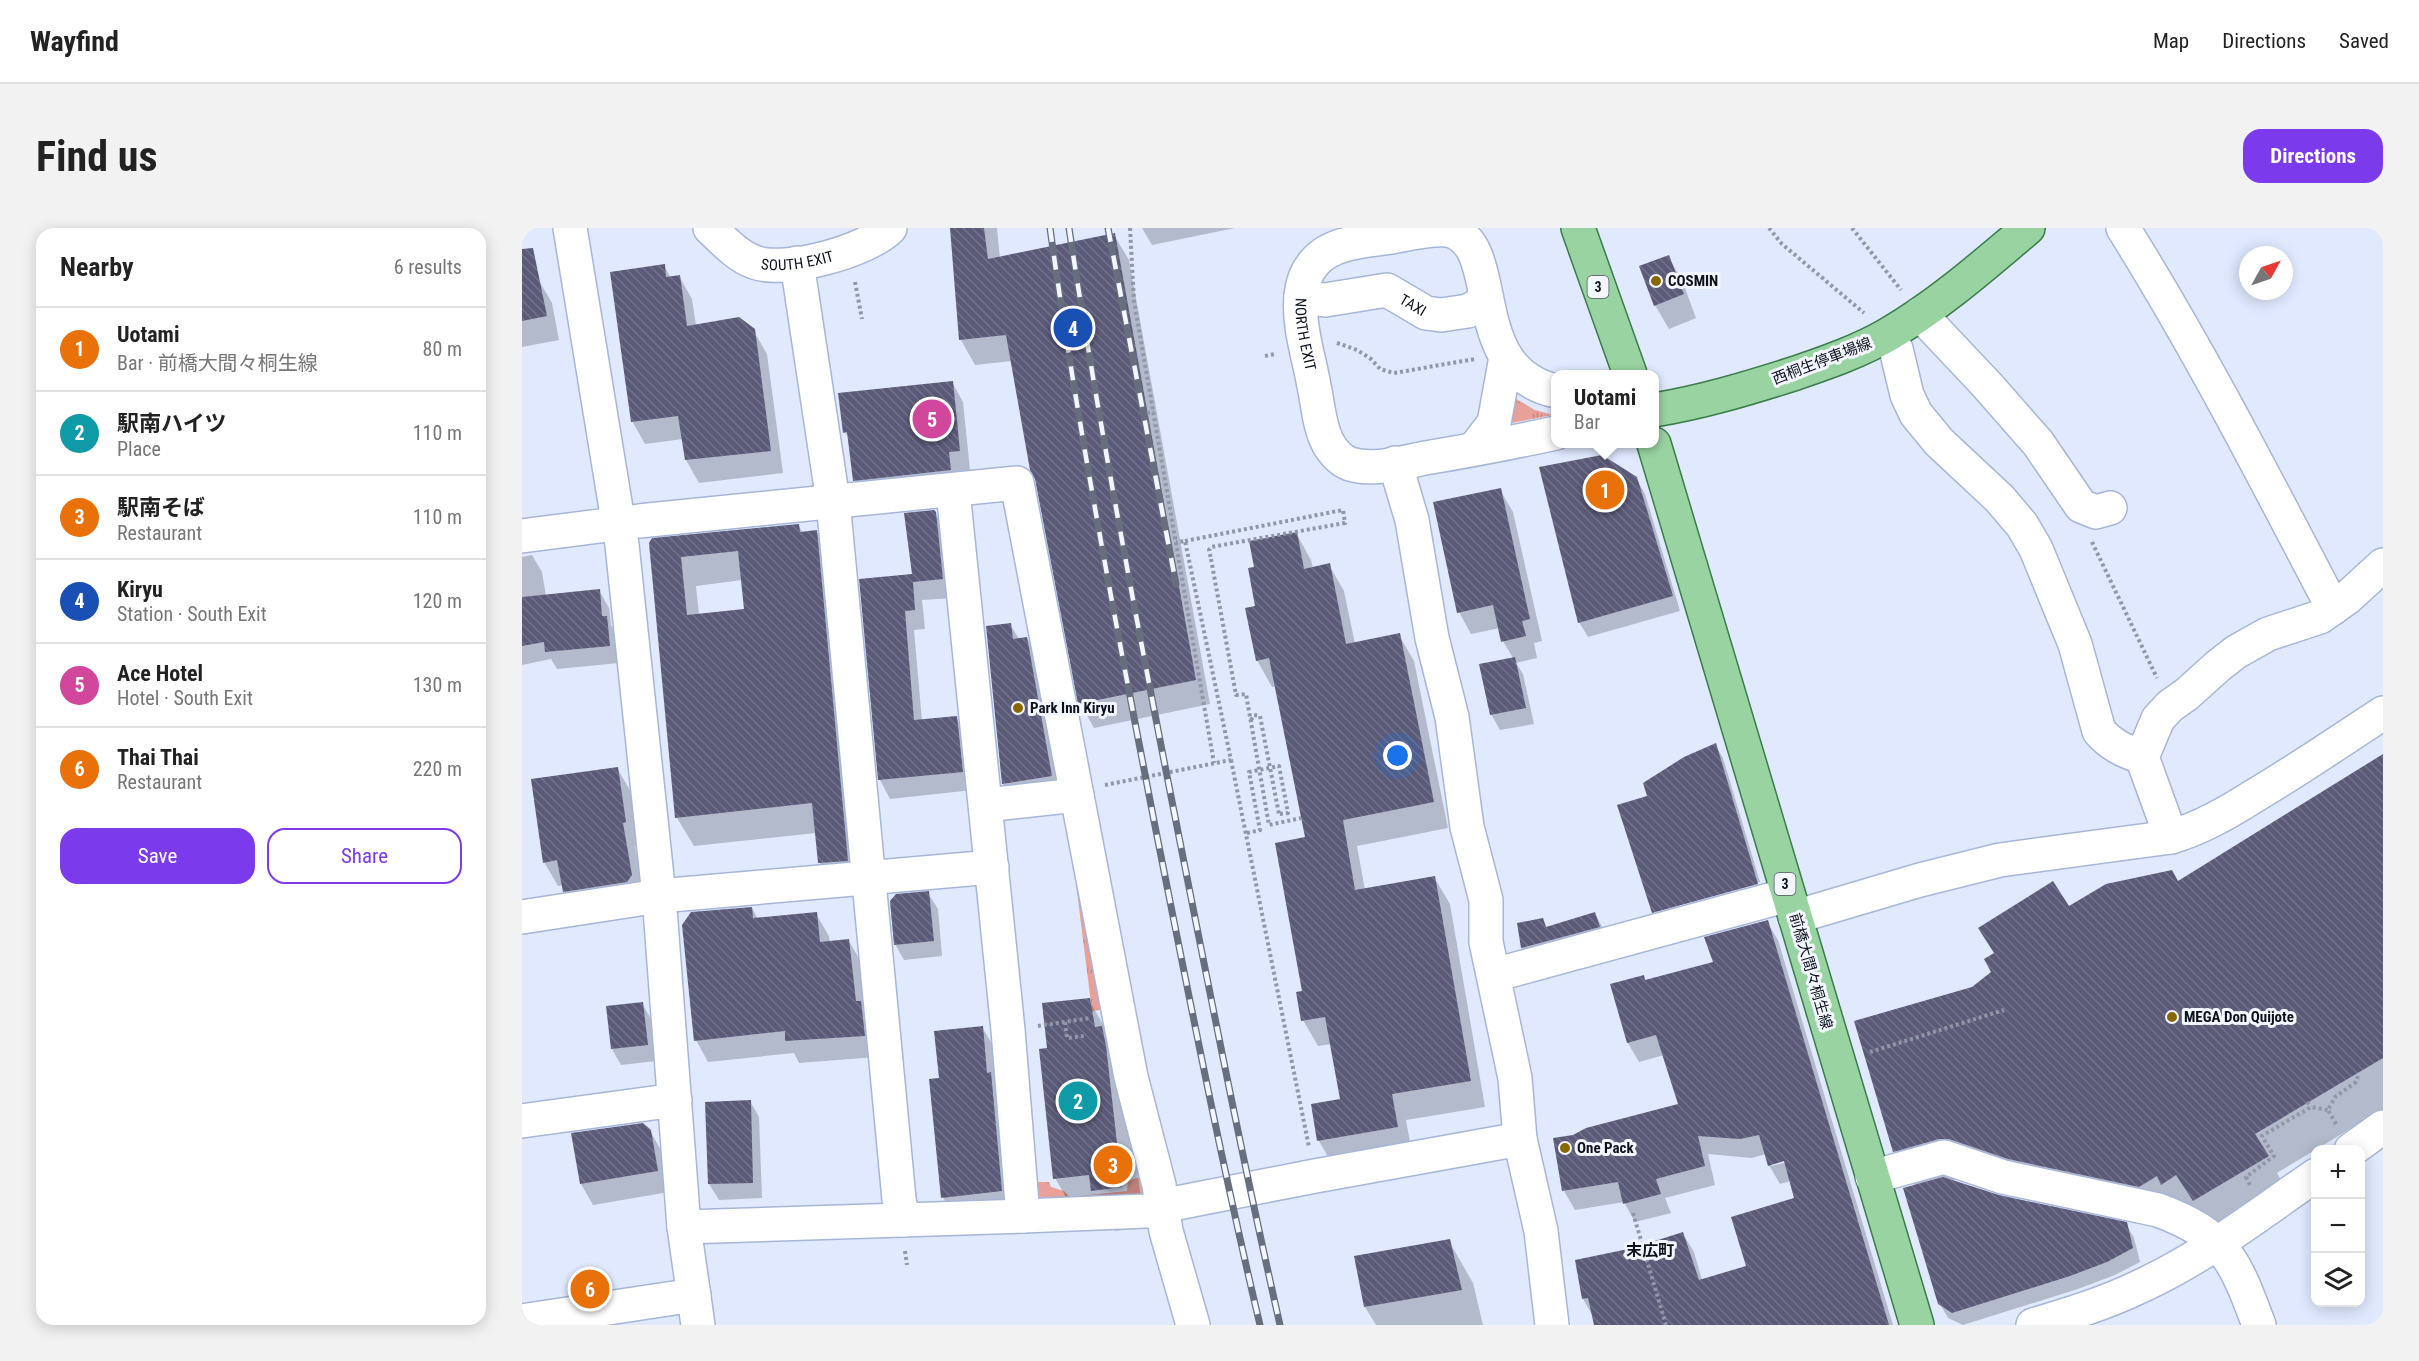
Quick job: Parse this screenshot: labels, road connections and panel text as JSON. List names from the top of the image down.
{
  "streets": {
    "main road": ["3", "西桐生停車場線", "前橋大間々桐生線"],
    "street": ["SOUTH EXIT", "TAXI", "NORTH EXIT"]
  },
  "crossings": [
    ["TAXI", "NORTH EXIT"]
  ],
  "districts": ["末広町"],
  "places": [
    "COSMIN",
    "Park Inn Kiryu",
    "MEGA Don Quijote",
    "One Pack"
  ],
  "north": "top right",
  "page": {
    "header": "Wayfind",
    "nav": ["Map", "Directions", "Saved"],
    "buttons": [
      "Directions",
      ["Save", "Share"]
    ],
    "title": "Find us",
    "heading": ["Nearby", "6 results"],
    "list": [
      {
        "mark": "1",
        "name": "Uotami",
        "note": "Bar · 前橋大間々桐生線",
        "value": "80 m"
      },
      {
        "mark": "2",
        "name": "駅南ハイツ",
        "note": "Place",
        "value": "110 m"
      },
      {
        "mark": "3",
        "name": "駅南そば",
        "note": "Restaurant",
        "value": "110 m"
      },
      {
        "mark": "4",
        "name": "Kiryu",
        "note": "Station · South Exit",
        "value": "120 m"
      },
      {
        "mark": "5",
        "name": "Ace Hotel",
        "note": "Hotel · South Exit",
        "value": "130 m"
      },
      {
        "mark": "6",
        "name": "Thai Thai",
        "note": "Restaurant",
        "value": "220 m"
      }
    ],
    "pins": [
      "4",
      "5",
      "1",
      "2",
      "3",
      "6"
    ],
    "popup": ["Uotami", "Bar"],
    "map_buttons": ["+", "−"]
  }
}
